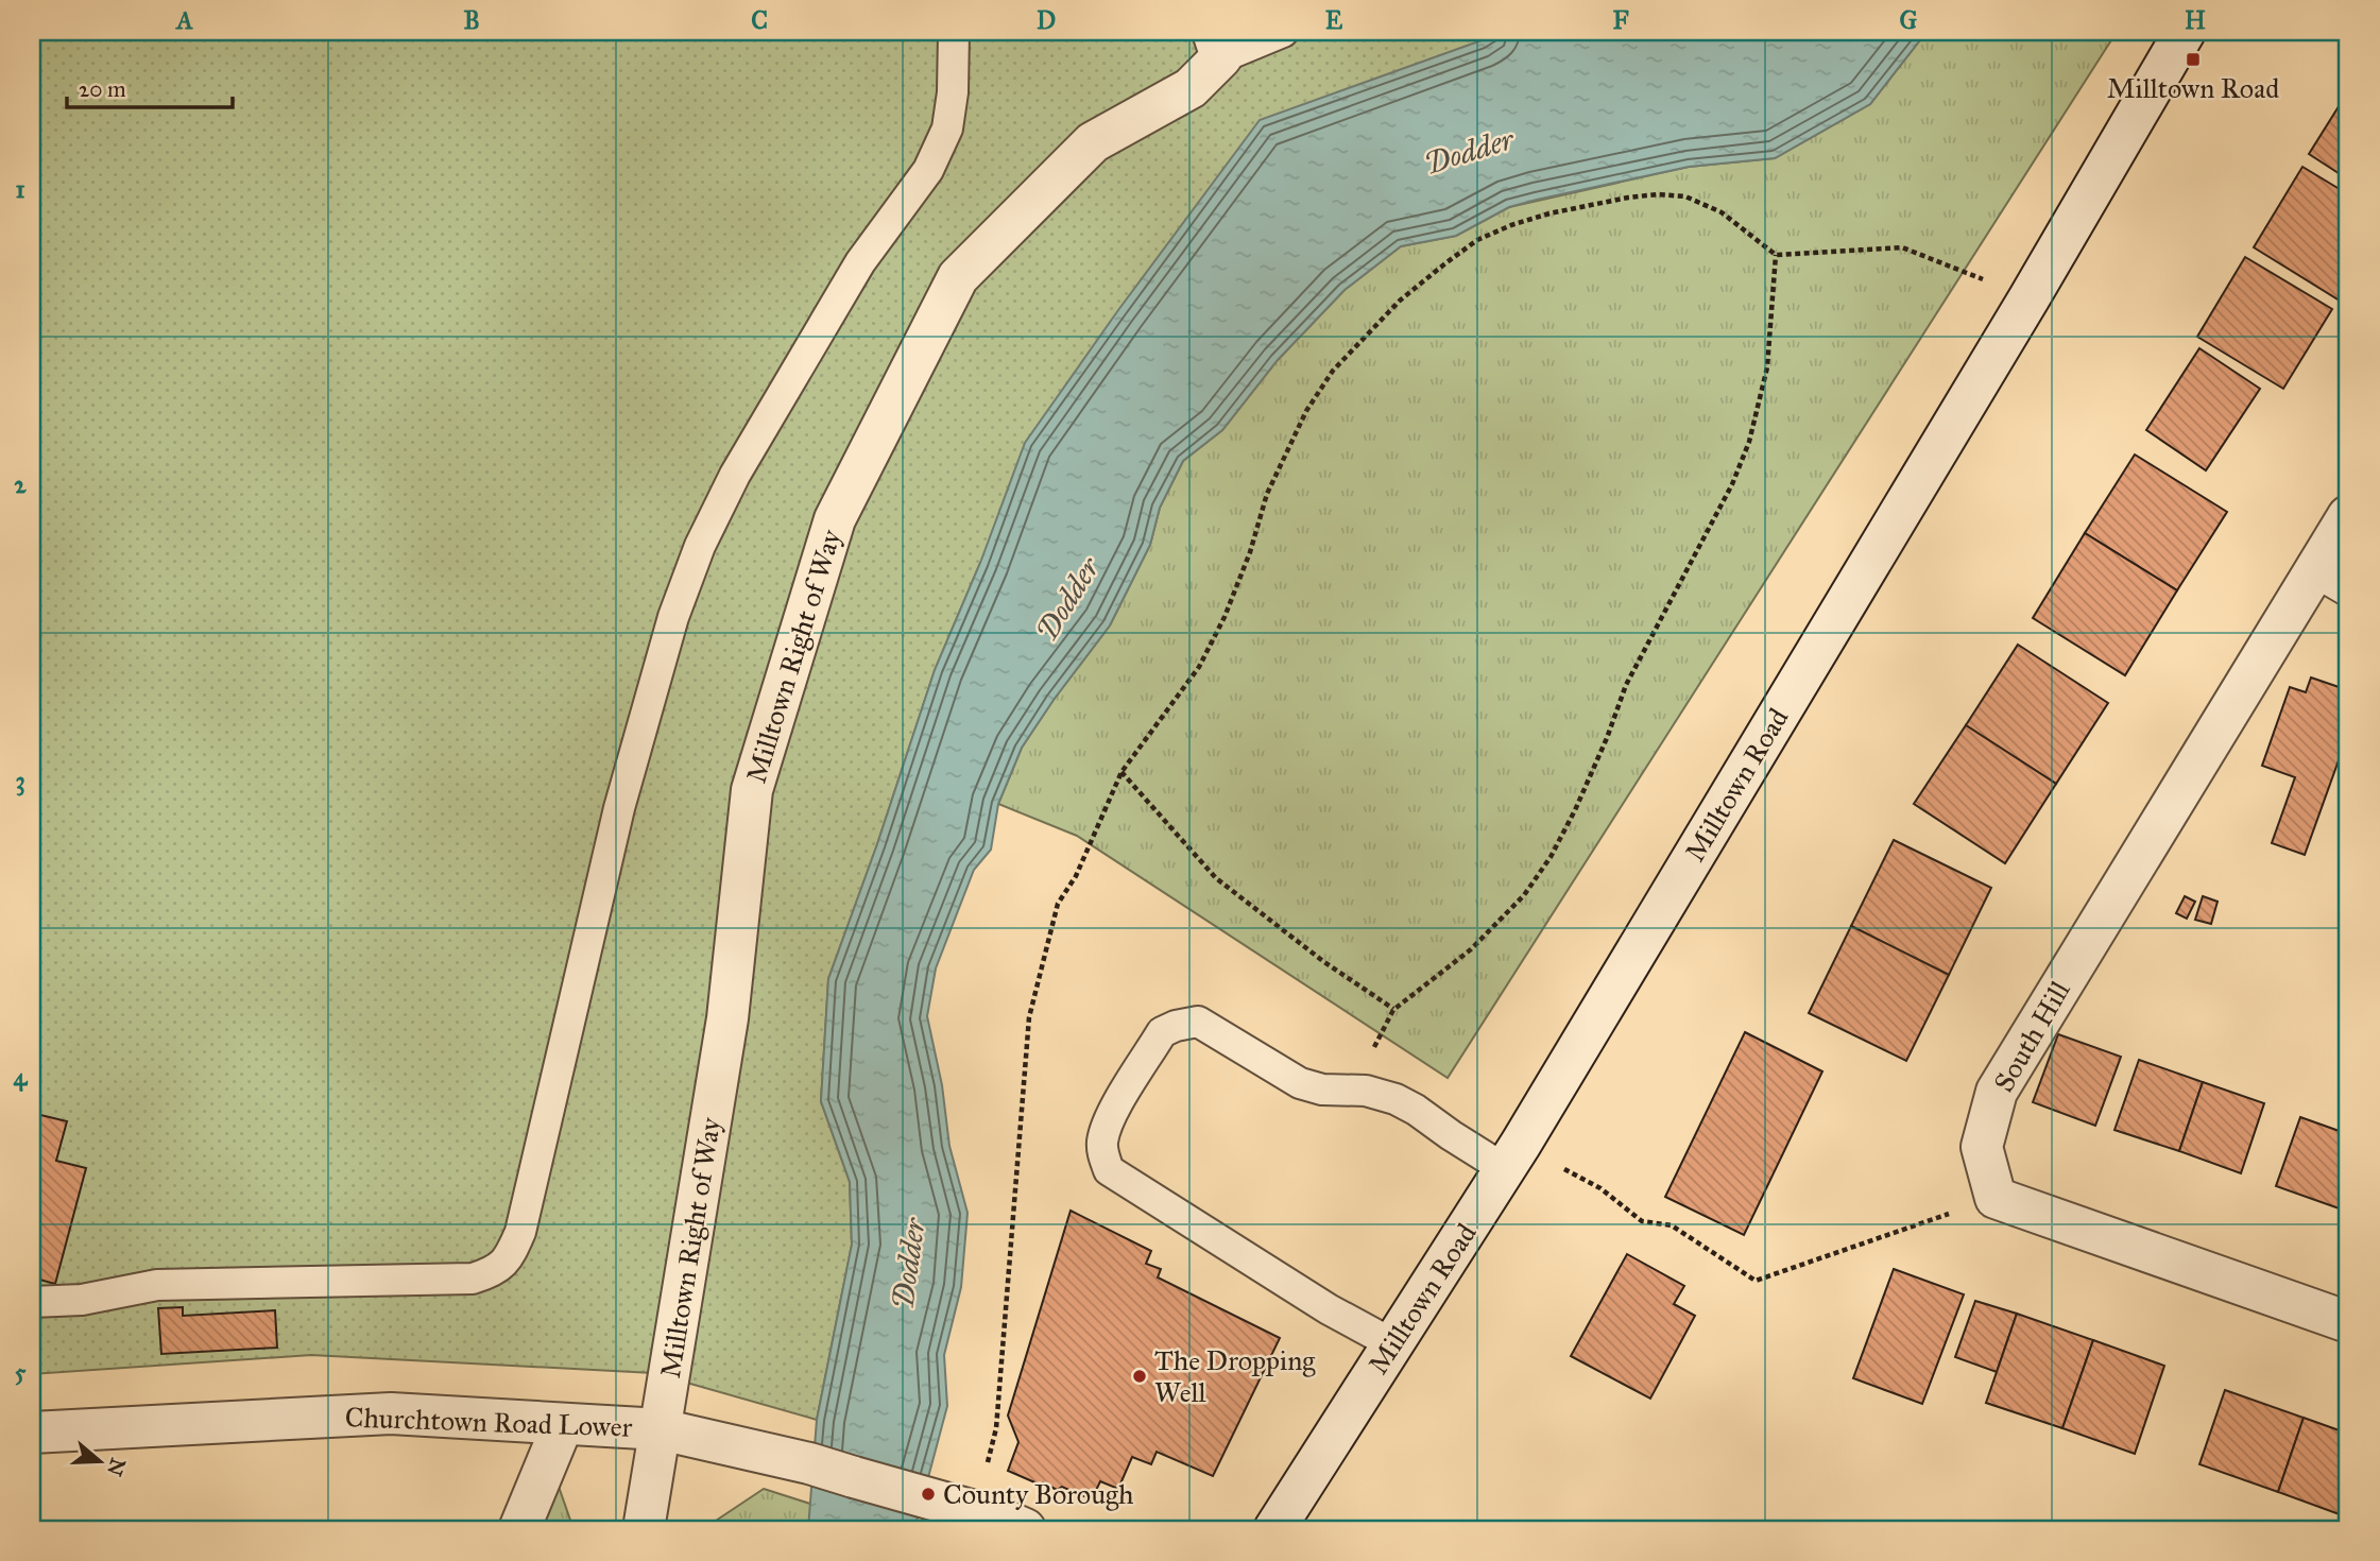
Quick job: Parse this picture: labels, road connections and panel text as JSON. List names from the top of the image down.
{
  "streets": {
    "street": [
      "Milltown Right of Way",
      "Milltown Road",
      "South Hill",
      "Churchtown Road Lower"
    ]
  },
  "crossings": [
    ["Milltown Right of Way", "Churchtown Road Lower"]
  ],
  "water": ["Dodder"],
  "places": {
    "transit": ["Milltown Road"],
    "other": ["The Dropping Well", "County Borough"]
  },
  "scale_bar": "20 m",
  "north": "right",
  "grid": {
    "columns": [
      "A",
      "B",
      "C",
      "D",
      "E",
      "F",
      "G",
      "H"
    ],
    "rows": [
      "1",
      "2",
      "3",
      "4",
      "5"
    ]
  }
}
